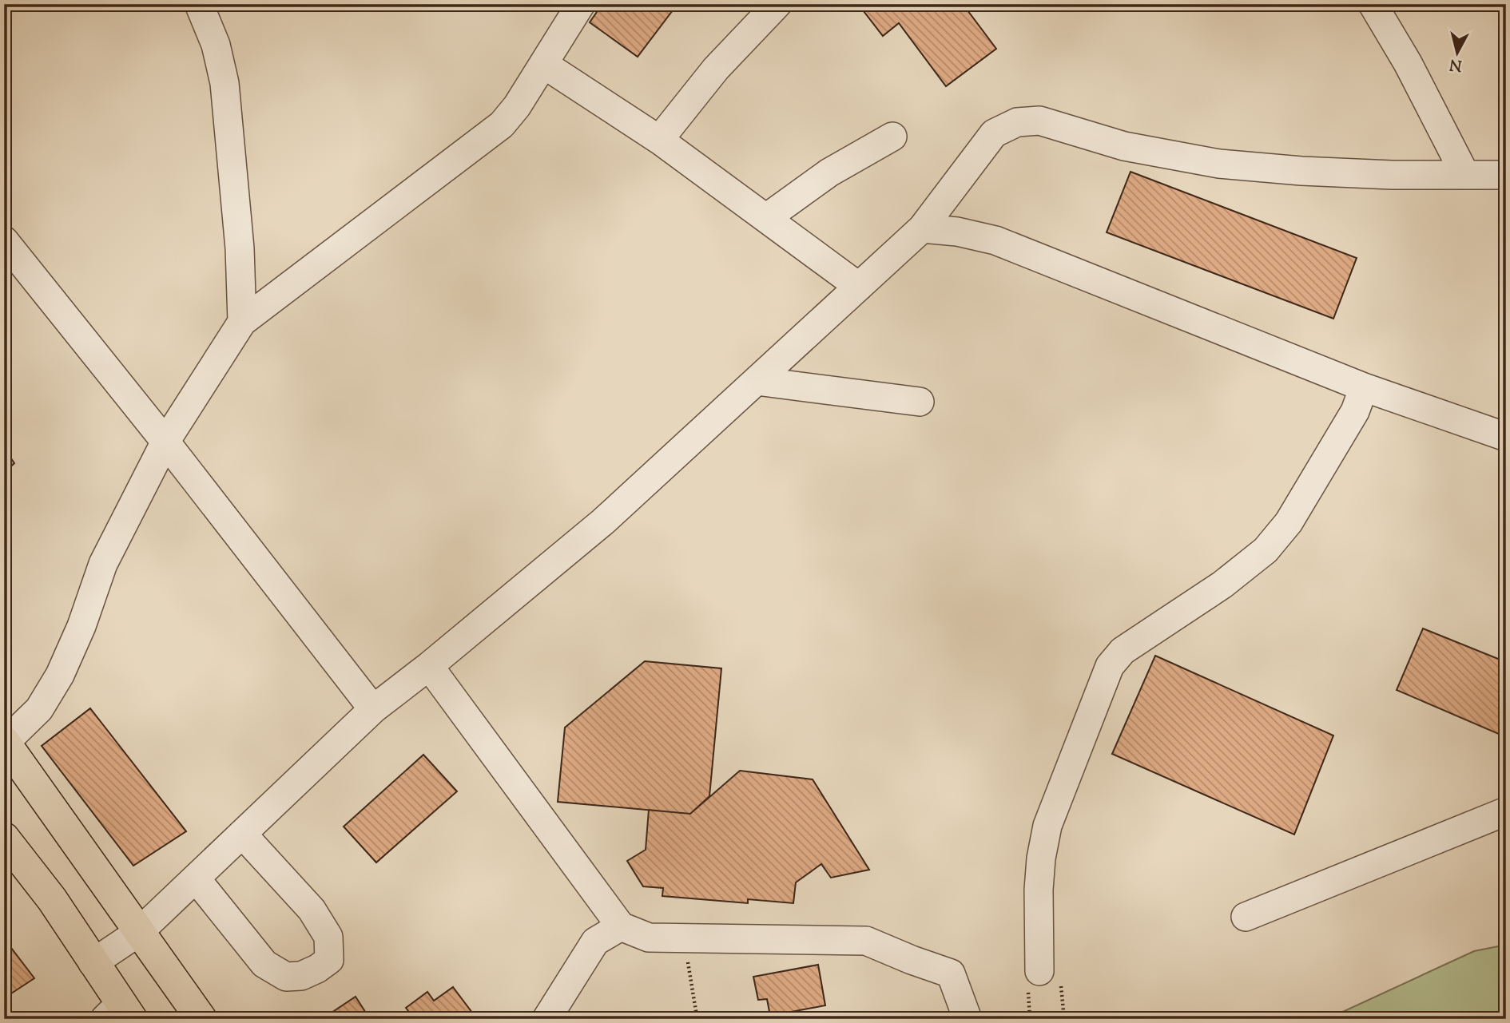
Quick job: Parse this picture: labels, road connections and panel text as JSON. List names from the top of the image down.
{
  "north": "bottom"
}
